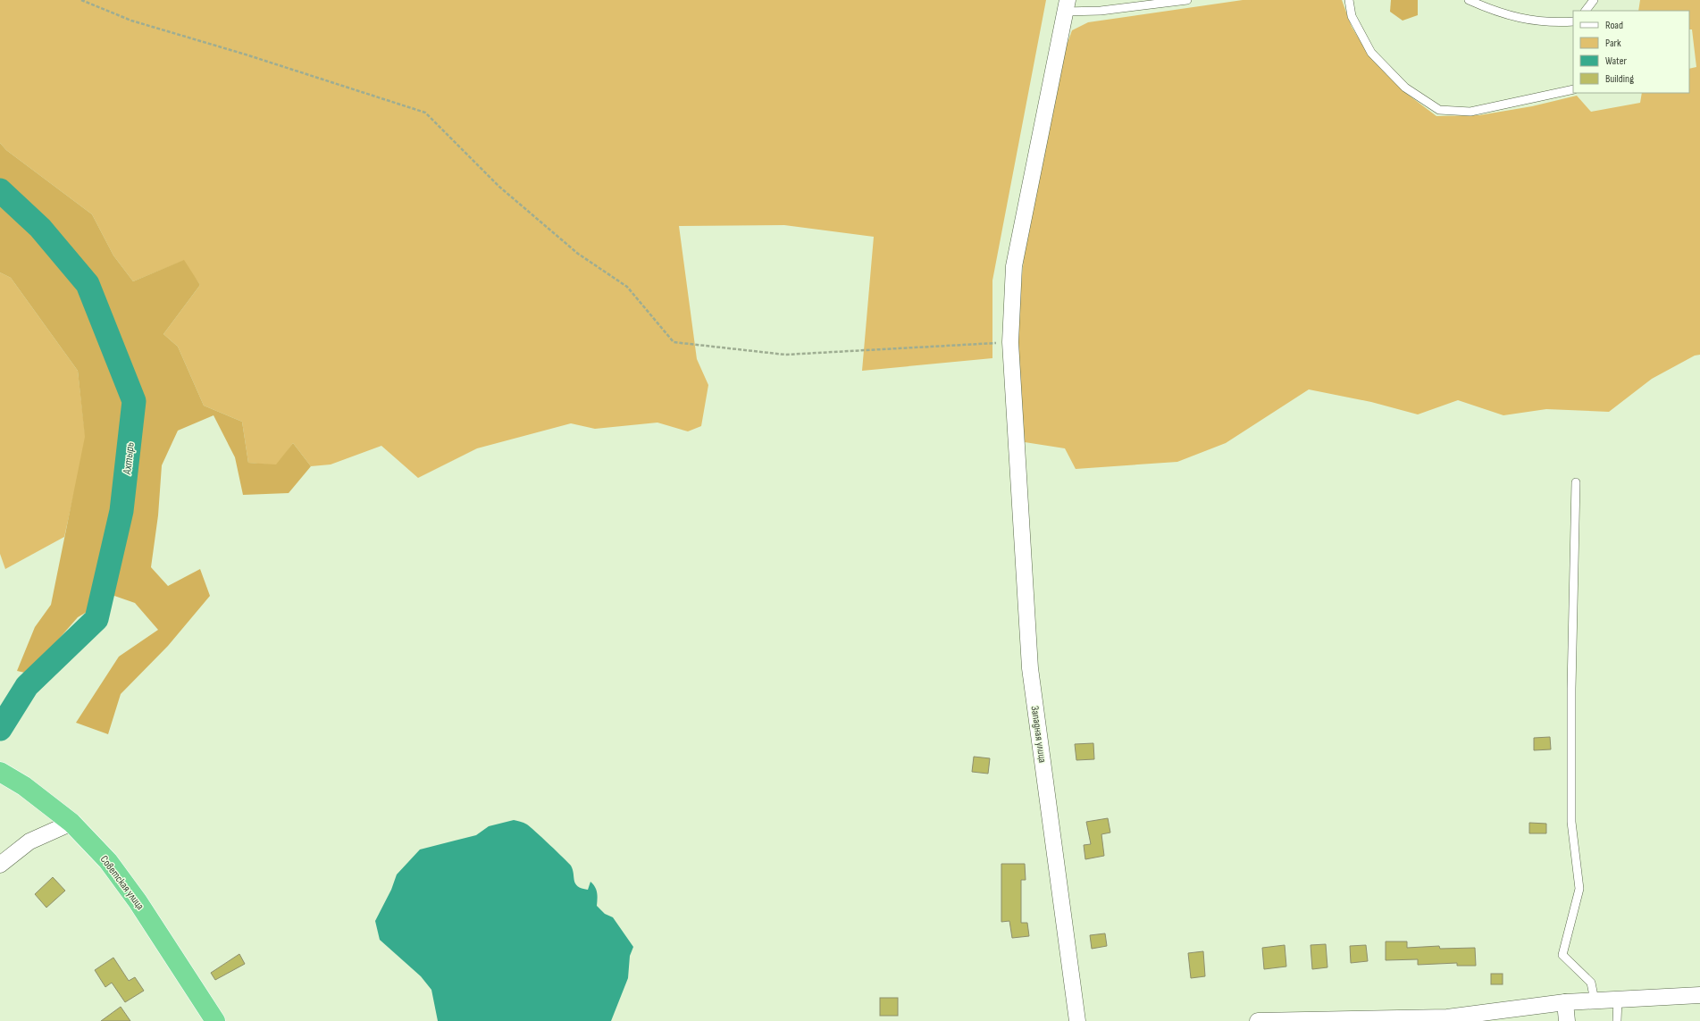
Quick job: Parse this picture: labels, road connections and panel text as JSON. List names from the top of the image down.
{
  "streets": {
    "highway": ["Советская улица"],
    "street": ["Западная улица"]
  },
  "water": ["Ахтырь"],
  "legend": [
    "Road",
    "Park",
    "Water",
    "Building"
  ]
}
